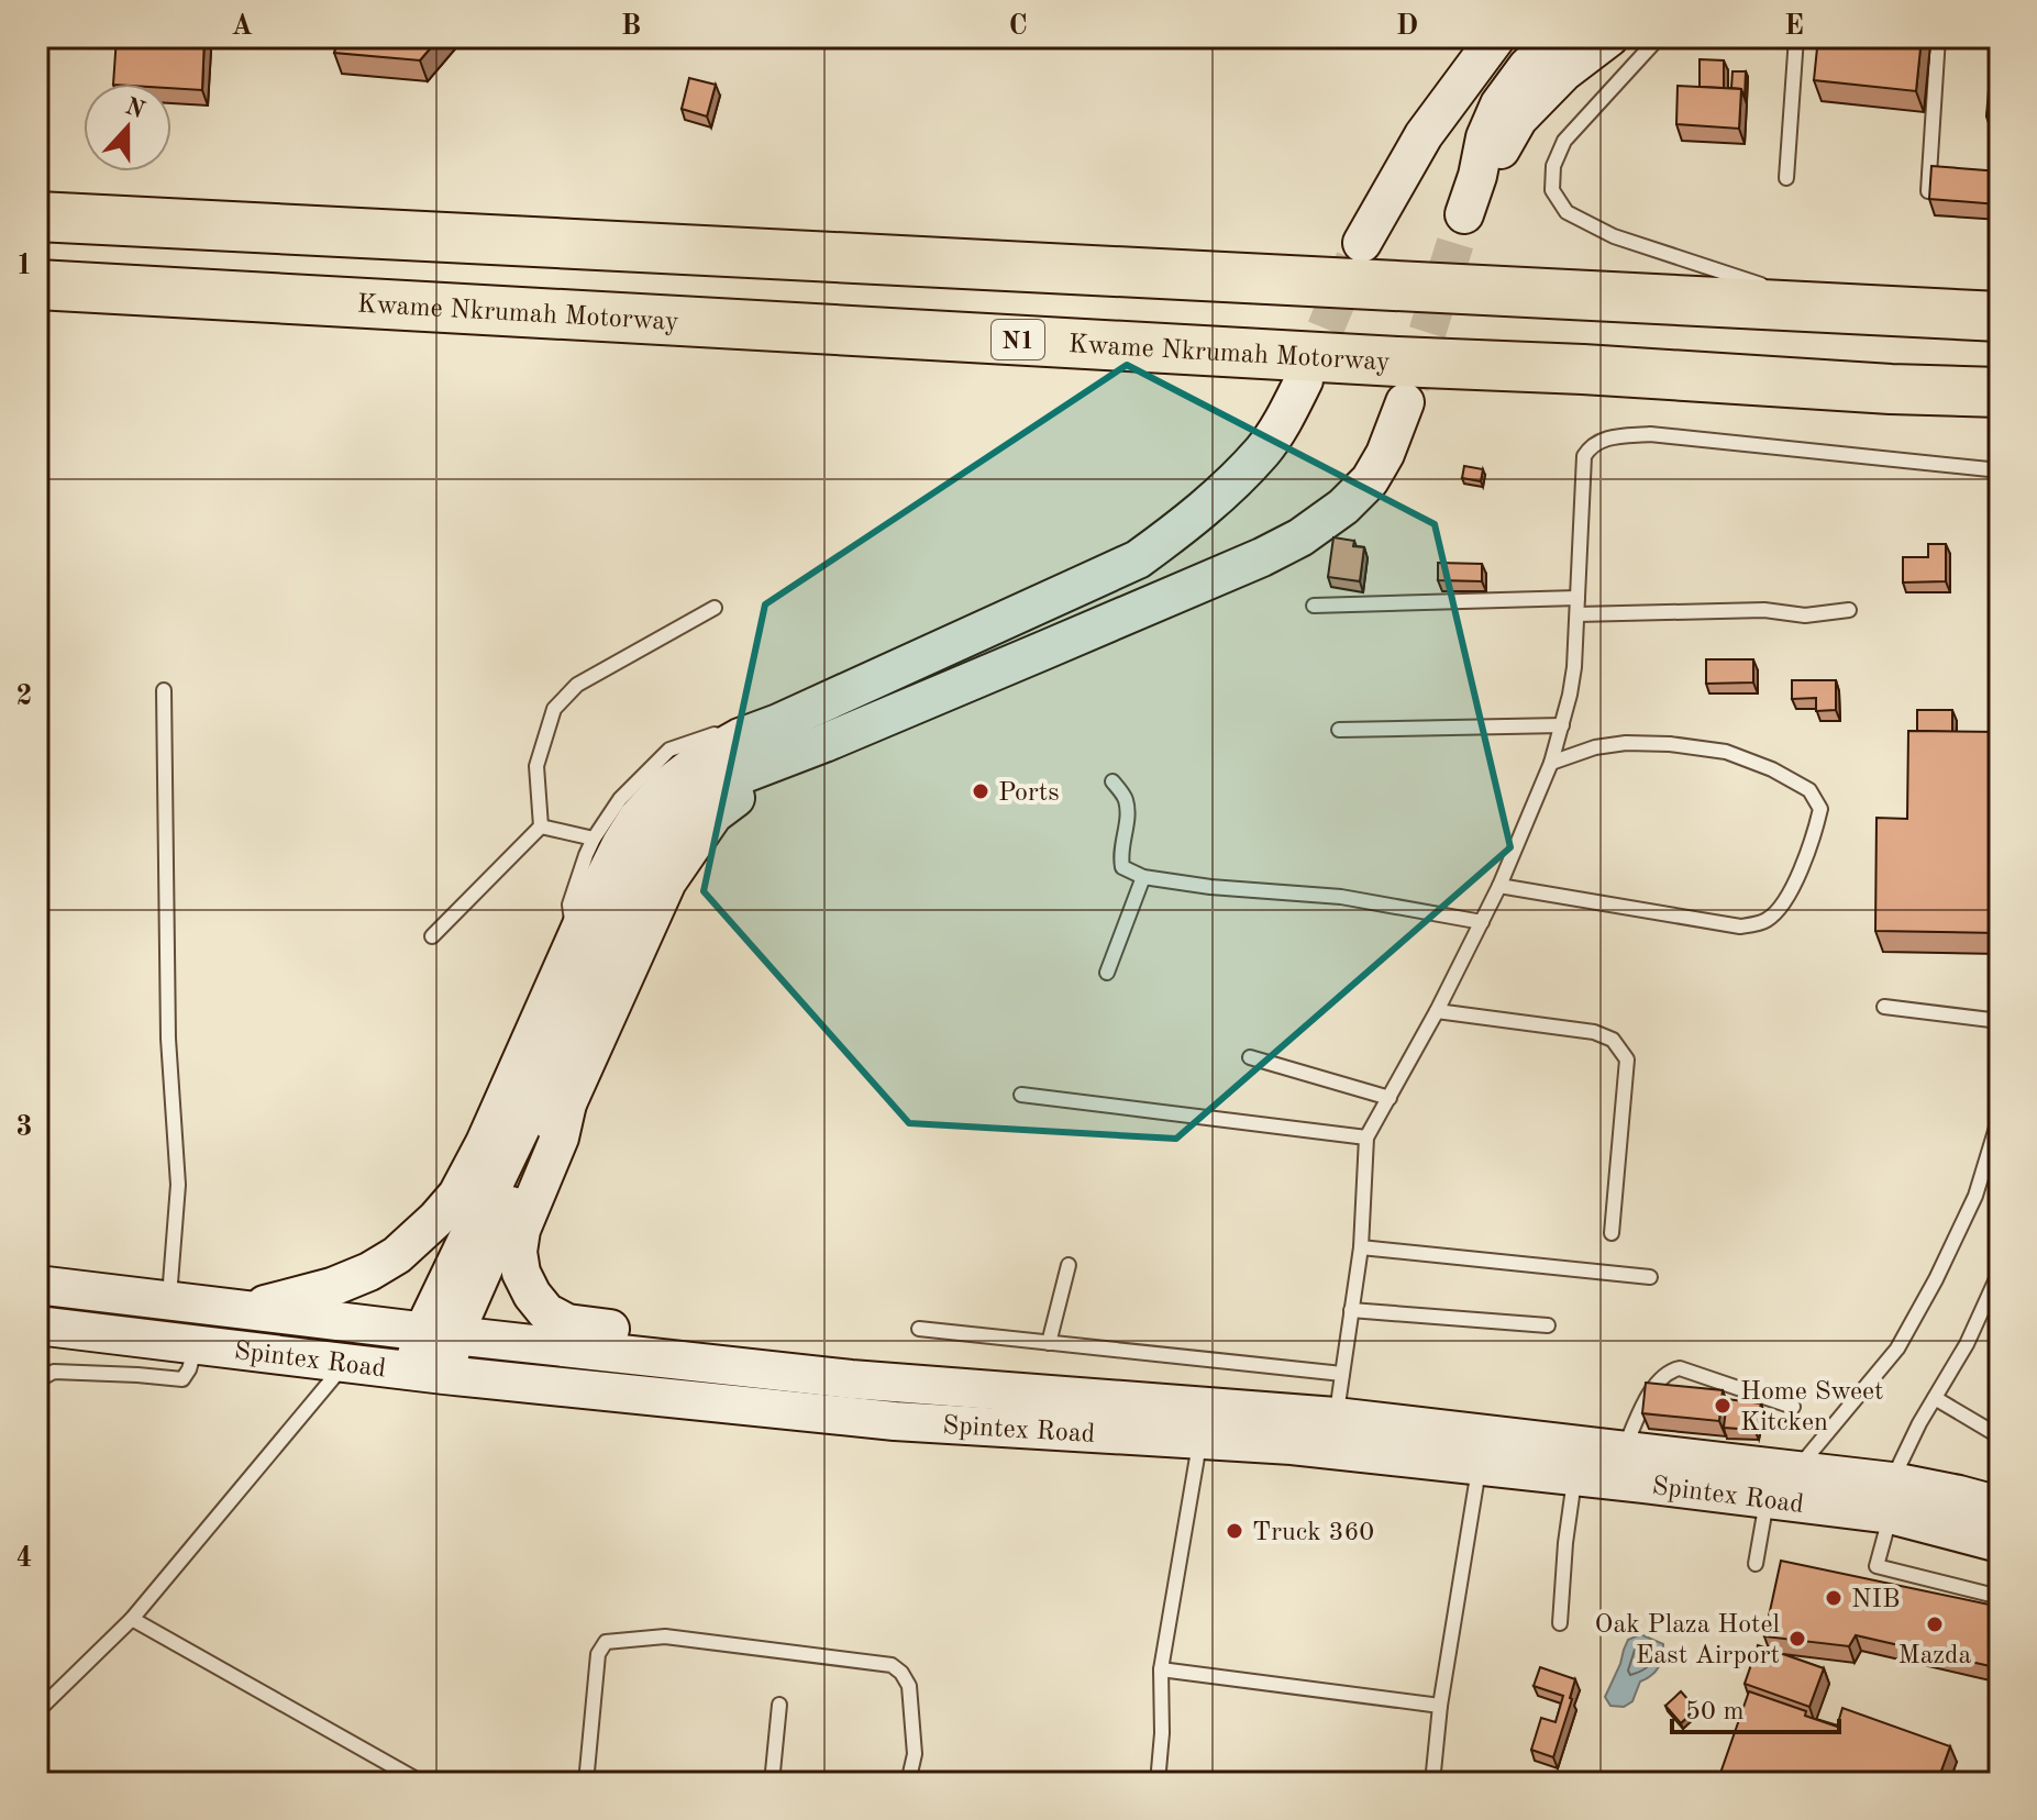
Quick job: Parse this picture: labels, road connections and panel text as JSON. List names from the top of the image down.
{
  "streets": {
    "highway": ["Kwame Nkrumah Motorway", "N1"],
    "main road": ["Spintex Road"]
  },
  "places": [
    "Ports",
    "Home Sweet Kitcken",
    "Truck 360",
    "NIB",
    "Mazda",
    "Oak Plaza Hotel East Airport"
  ],
  "scale_bar": "50 m",
  "north": "top",
  "grid": {
    "columns": [
      "A",
      "B",
      "C",
      "D",
      "E"
    ],
    "rows": [
      "1",
      "2",
      "3",
      "4"
    ]
  }
}
